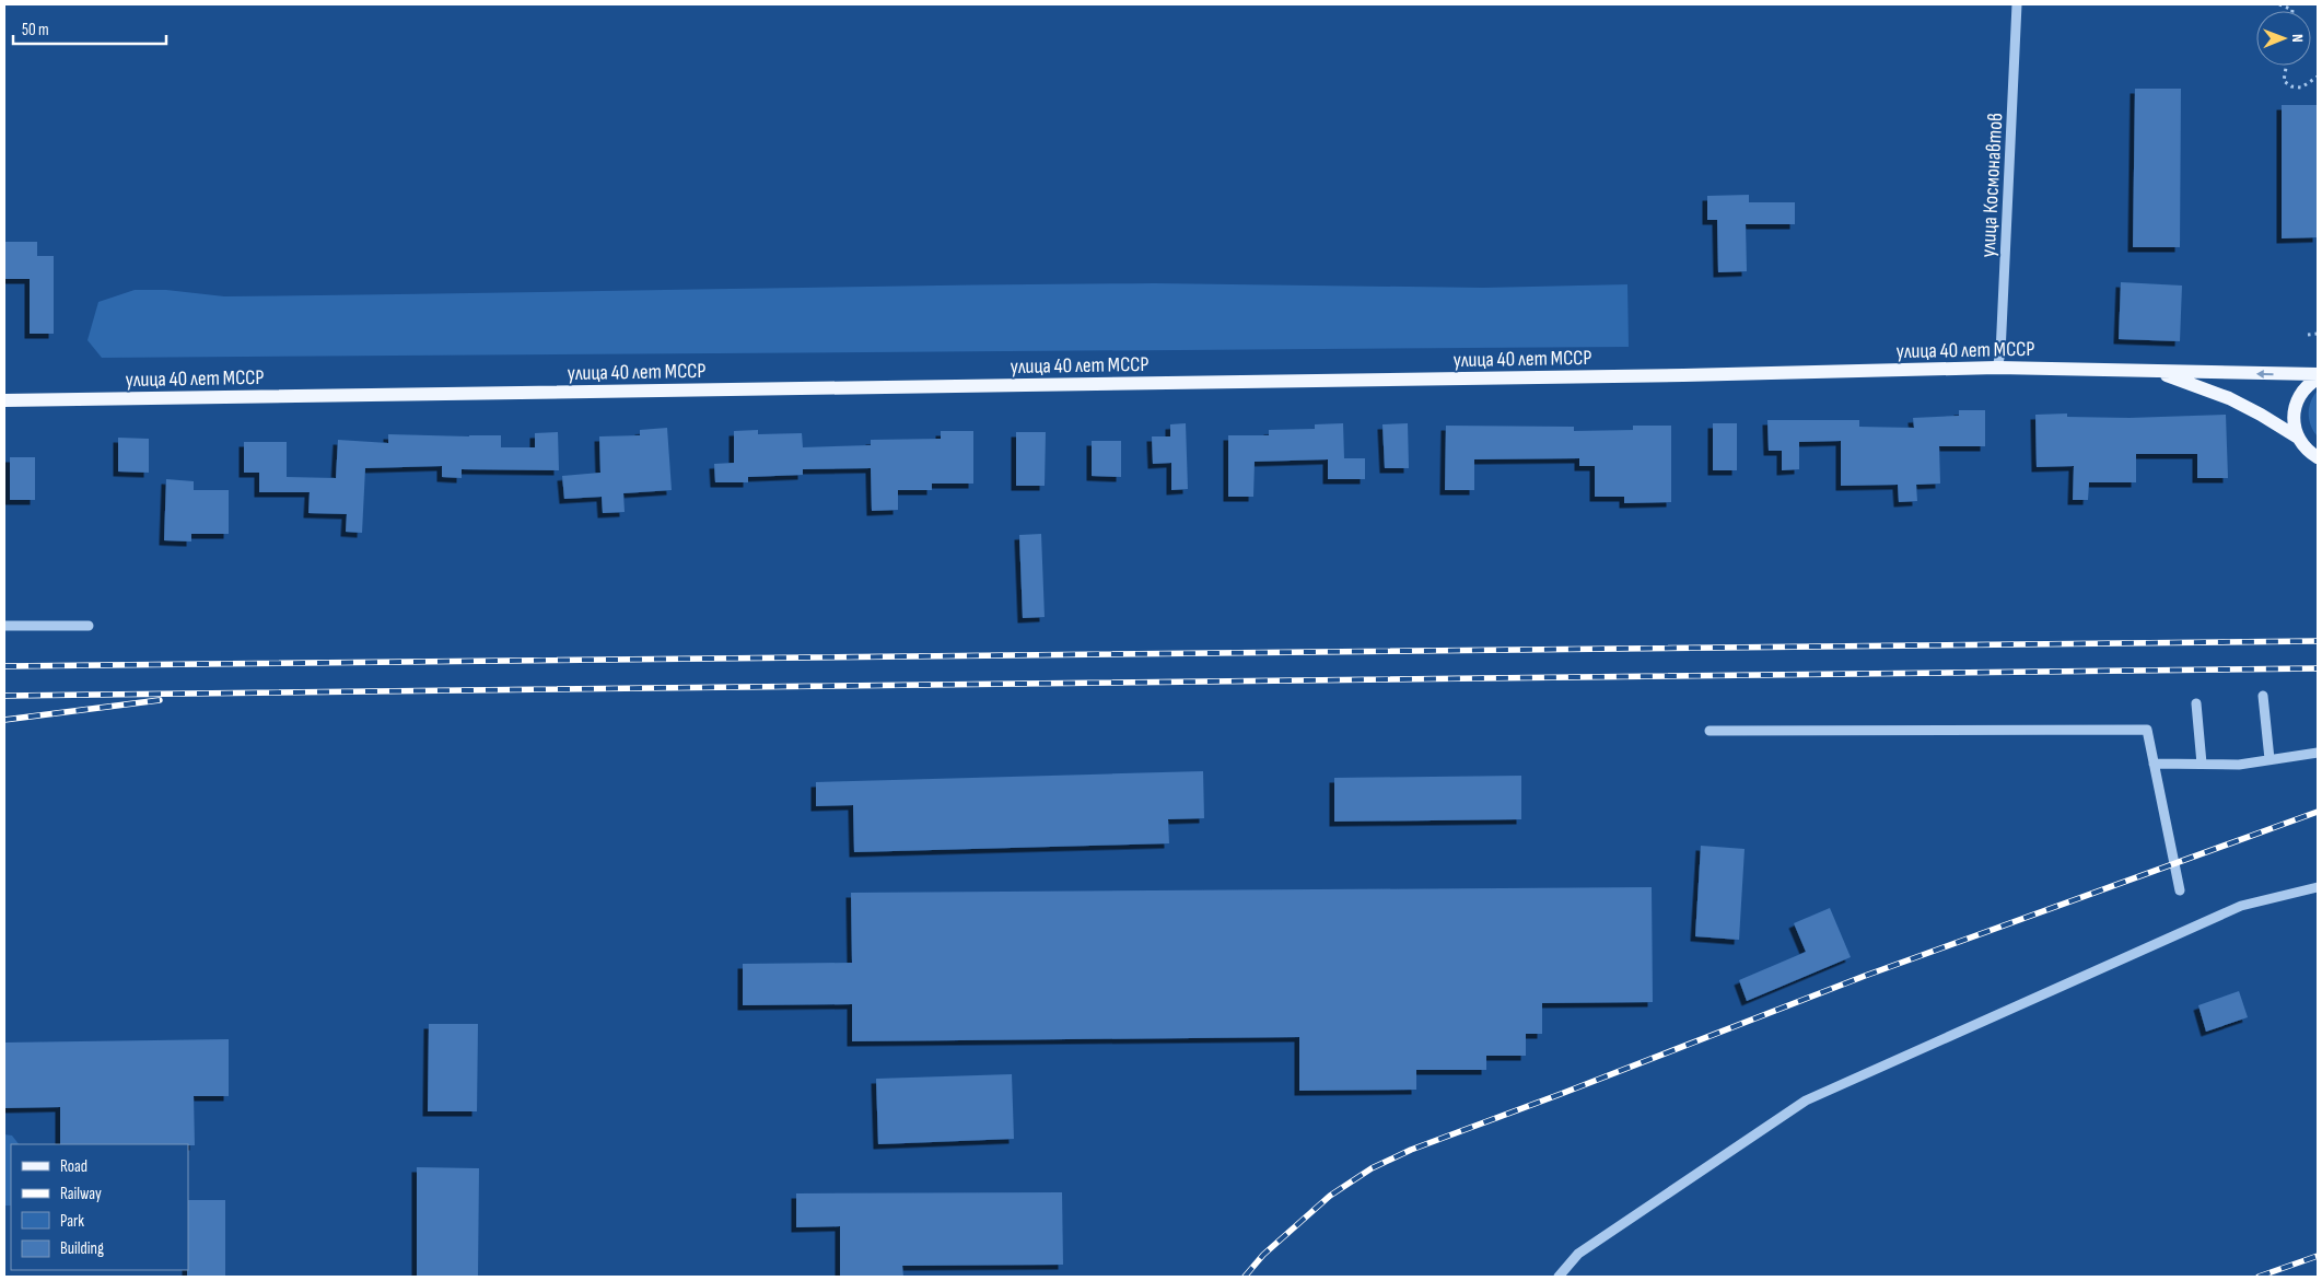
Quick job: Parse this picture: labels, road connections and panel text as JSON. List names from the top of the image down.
{
  "streets": {
    "main road": ["улица 40 лет МССР"],
    "street": ["улица Космонавтов"]
  },
  "crossings": [
    ["улица Космонавтов", "улица 40 лет МССР"]
  ],
  "legend": [
    "Road",
    "Railway",
    "Park",
    "Building"
  ],
  "scale_bar": "50 m",
  "north": "right"
}
